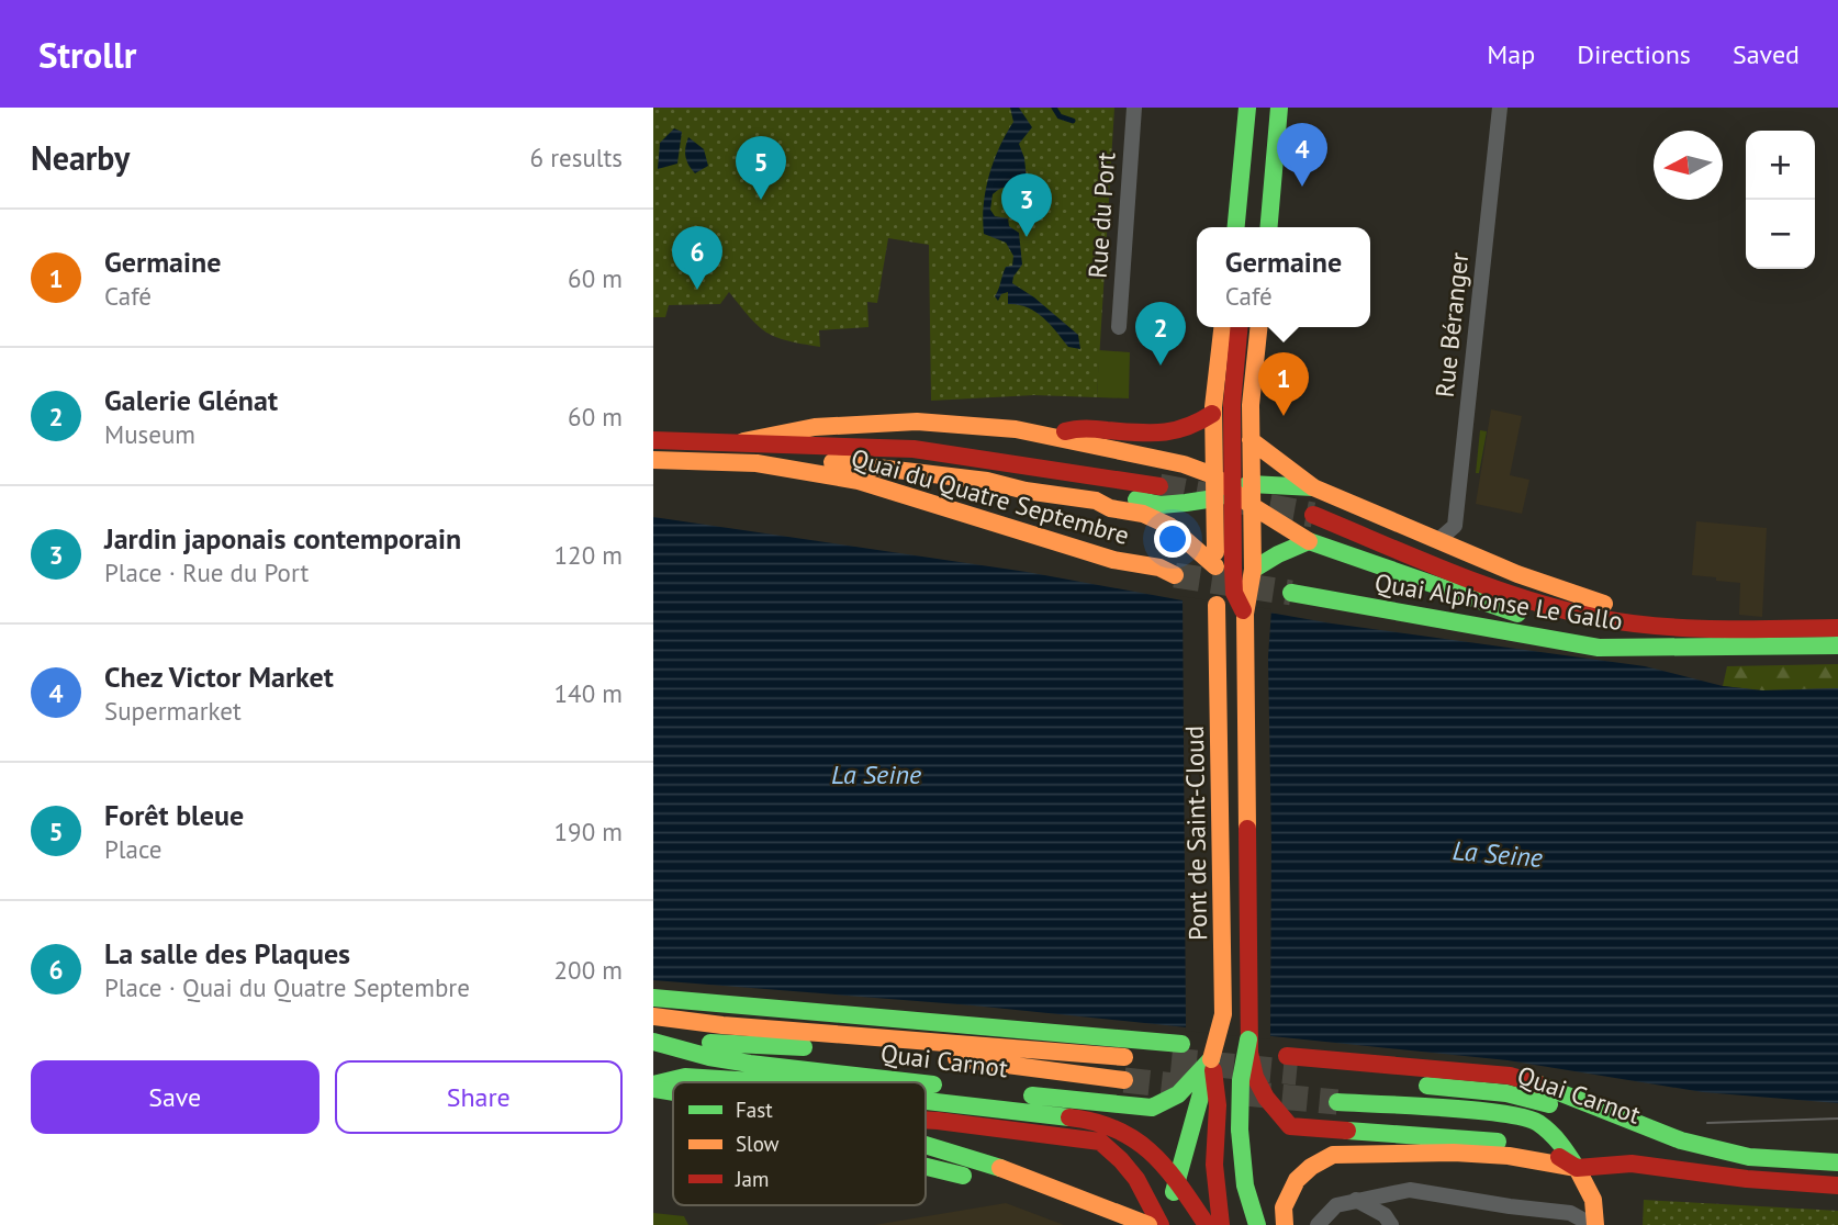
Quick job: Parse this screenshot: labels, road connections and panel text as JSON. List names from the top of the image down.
{
  "streets": {
    "main road": [
      "Quai du Quatre Septembre",
      "Quai Alphonse Le Gallo",
      "Pont de Saint-Cloud",
      "Quai Carnot"
    ],
    "street": ["Rue du Port", "Rue Béranger"]
  },
  "crossings": [
    ["Pont de Saint-Cloud", "Quai Carnot"]
  ],
  "water": ["La Seine"],
  "legend": ["Fast", "Slow", "Jam"],
  "north": "left",
  "page": {
    "header": "Strollr",
    "nav": ["Map", "Directions", "Saved"],
    "heading": ["Nearby", "6 results"],
    "pins": [
      "4",
      "5",
      "3",
      "6",
      "2",
      "1"
    ],
    "map_buttons": ["+", "−"],
    "list": [
      {
        "mark": "1",
        "name": "Germaine",
        "note": "Café",
        "value": "60 m"
      },
      {
        "mark": "2",
        "name": "Galerie Glénat",
        "note": "Museum",
        "value": "60 m"
      },
      {
        "mark": "3",
        "name": "Jardin japonais contemporain",
        "note": "Place · Rue du Port",
        "value": "120 m"
      },
      {
        "mark": "4",
        "name": "Chez Victor Market",
        "note": "Supermarket",
        "value": "140 m"
      },
      {
        "mark": "5",
        "name": "Forêt bleue",
        "note": "Place",
        "value": "190 m"
      },
      {
        "mark": "6",
        "name": "La salle des Plaques",
        "note": "Place · Quai du Quatre Septembre",
        "value": "200 m"
      }
    ],
    "popup": ["Germaine", "Café"],
    "buttons": ["Save", "Share"]
  }
}
